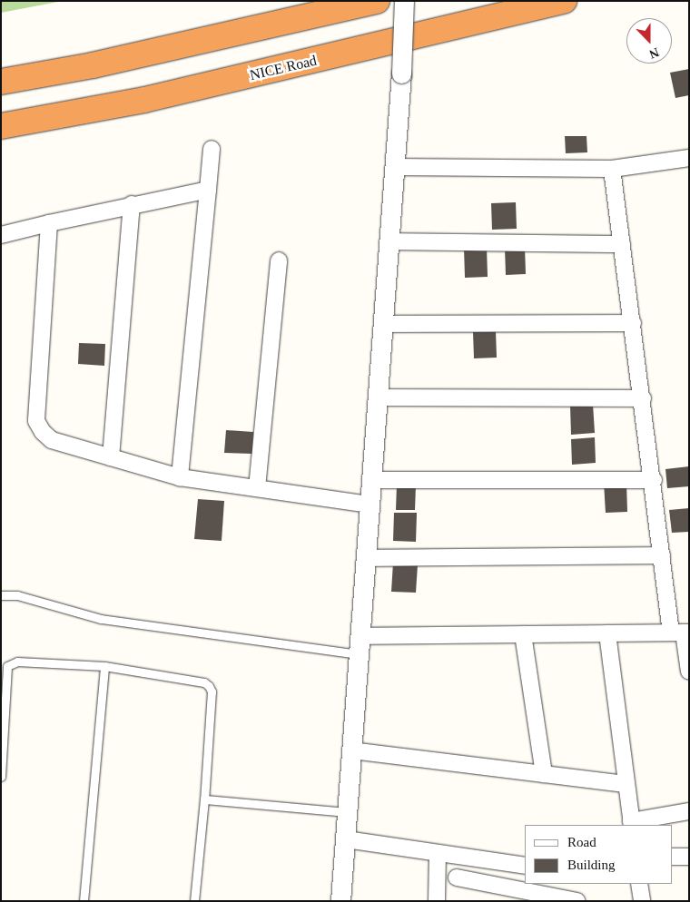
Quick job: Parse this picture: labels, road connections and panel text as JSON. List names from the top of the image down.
{
  "streets": {
    "highway": ["NICE Road"]
  },
  "legend": ["Road", "Building"],
  "north": "bottom"
}
